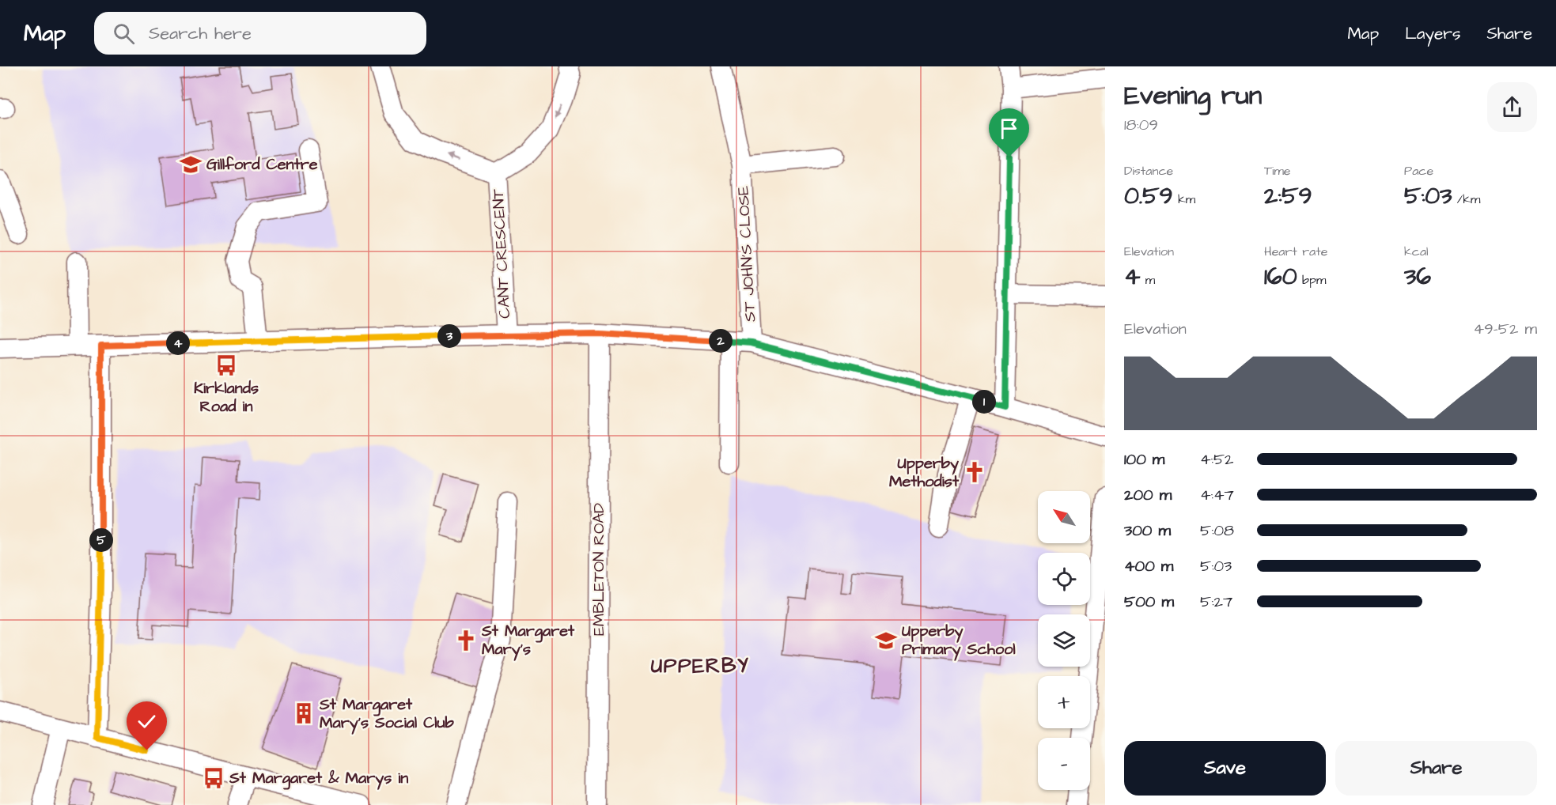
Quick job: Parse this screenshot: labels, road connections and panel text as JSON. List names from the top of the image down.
{
  "streets": {
    "street": ["CANT CRESCENT", "ST JOHN'S CLOSE", "EMBLETON ROAD"]
  },
  "districts": ["UPPERBY"],
  "places": {
    "school or university": ["Gillford Centre", "Upperby Primary School"],
    "bus stop": ["Kirklands Road in", "St Margaret & Marys in"],
    "church": ["Upperby Methodist", "St Margaret Mary's"],
    "building": ["St Margaret Mary's Social Club"]
  },
  "north": "top left",
  "page": {
    "header": "Map",
    "search": "Search here",
    "nav": ["Map", "Layers", "Share"],
    "heading": ["Evening run", "18:09"],
    "stats": [
      ["Distance", "0.59 km"],
      ["Time", "2:59"],
      ["Pace", "5:03 /km"],
      ["Elevation", "4 m"],
      ["Heart rate", "160 bpm"],
      ["kcal", "36"]
    ],
    "chart": ["Elevation", "49–52 m"],
    "pins": [
      "3",
      "2",
      "4",
      "1",
      "5"
    ],
    "list": [
      {
        "name": "100 m",
        "note": "4:52"
      },
      {
        "name": "200 m",
        "note": "4:47"
      },
      {
        "name": "300 m",
        "note": "5:08"
      },
      {
        "name": "400 m",
        "note": "5:03"
      },
      {
        "name": "500 m",
        "note": "5:27"
      }
    ],
    "map_buttons": ["+", "−"],
    "buttons": ["Save", "Share"]
  }
}
